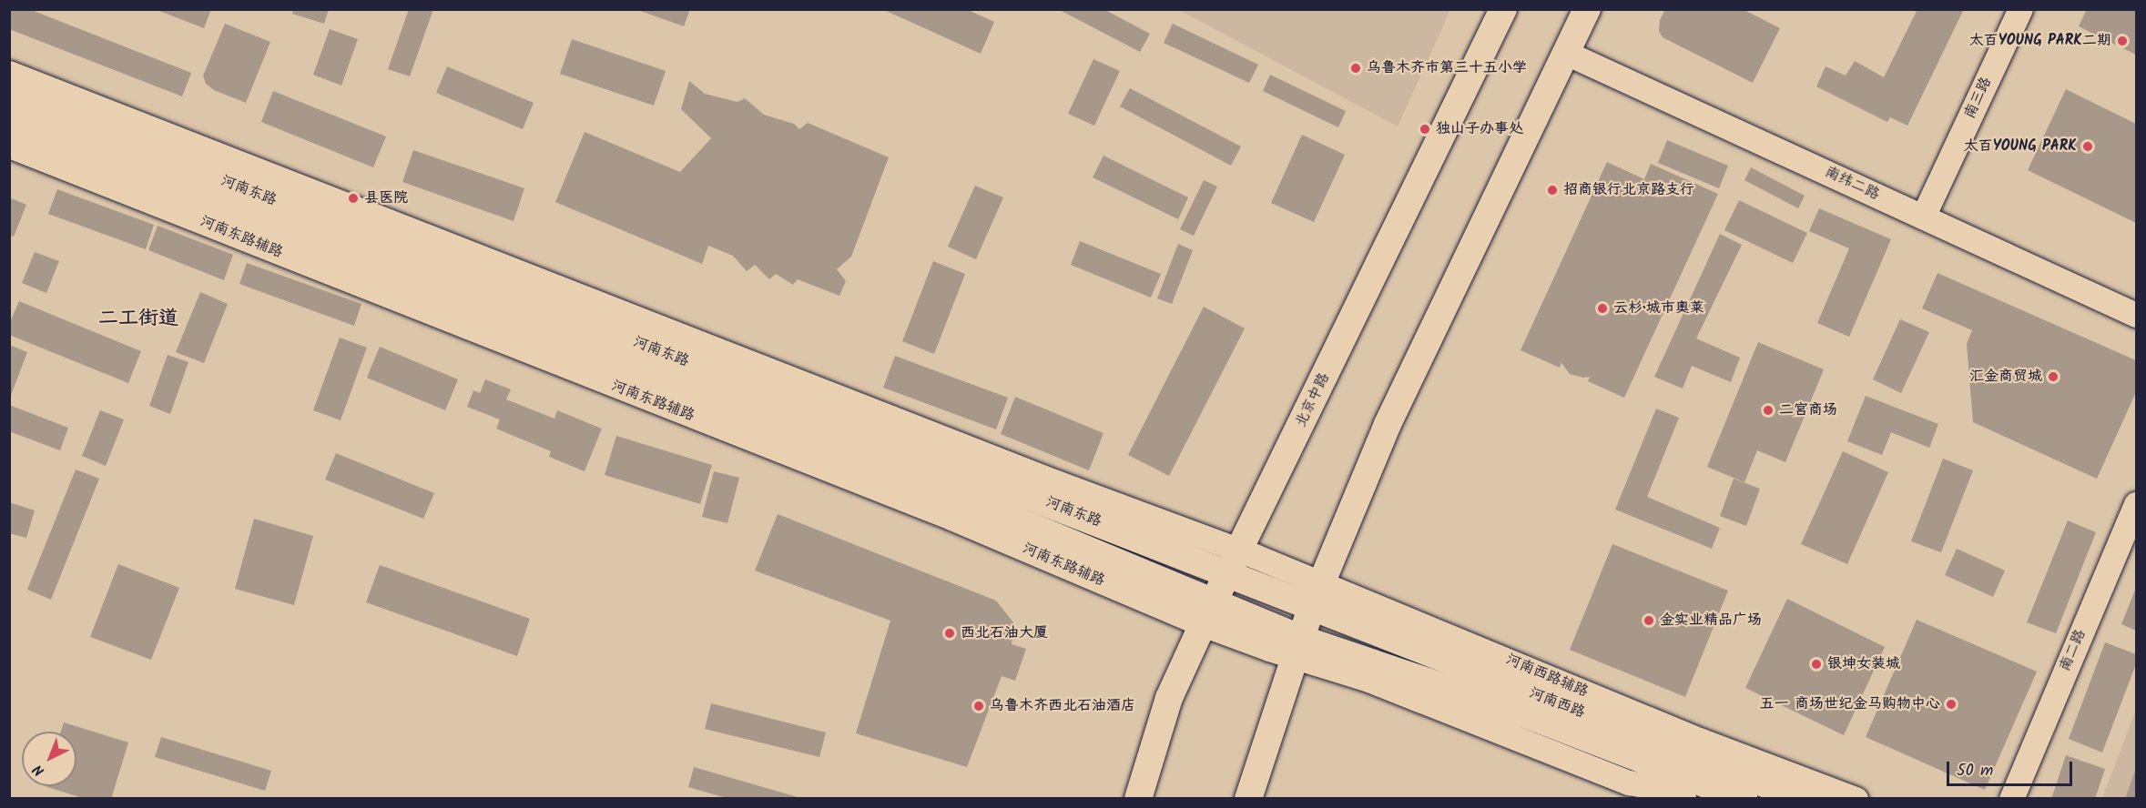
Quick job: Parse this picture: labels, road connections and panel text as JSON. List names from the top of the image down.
{
  "streets": {
    "main road": ["河南东路", "北京中路", "河南西路"],
    "street": [
      "南三路",
      "南纬二路",
      "河南东路辅路",
      "南二路",
      "河南西路辅路"
    ]
  },
  "crossings": [
    ["南三路", "南纬二路"],
    ["河南东路", "河南东路辅路"],
    ["河南东路", "北京中路"],
    ["河南东路", "河南西路辅路"],
    ["河南东路", "河南西路"],
    ["河南东路辅路", "北京中路"],
    ["北京中路", "河南西路辅路"]
  ],
  "districts": ["二工街道"],
  "places": [
    "太百YOUNG PARK二期",
    "乌鲁木齐市第三十五小学",
    "独山子办事处",
    "太百YOUNG PARK",
    "招商银行北京路支行",
    "县医院",
    "云杉·城市奥莱",
    "汇金商贸城",
    "二宫商场",
    "金实业精品广场",
    "西北石油大厦",
    "银坤女装城",
    "五一 商场世纪金马购物中心",
    "乌鲁木齐西北石油酒店"
  ],
  "scale_bar": "50 m",
  "north": "bottom left"
}
